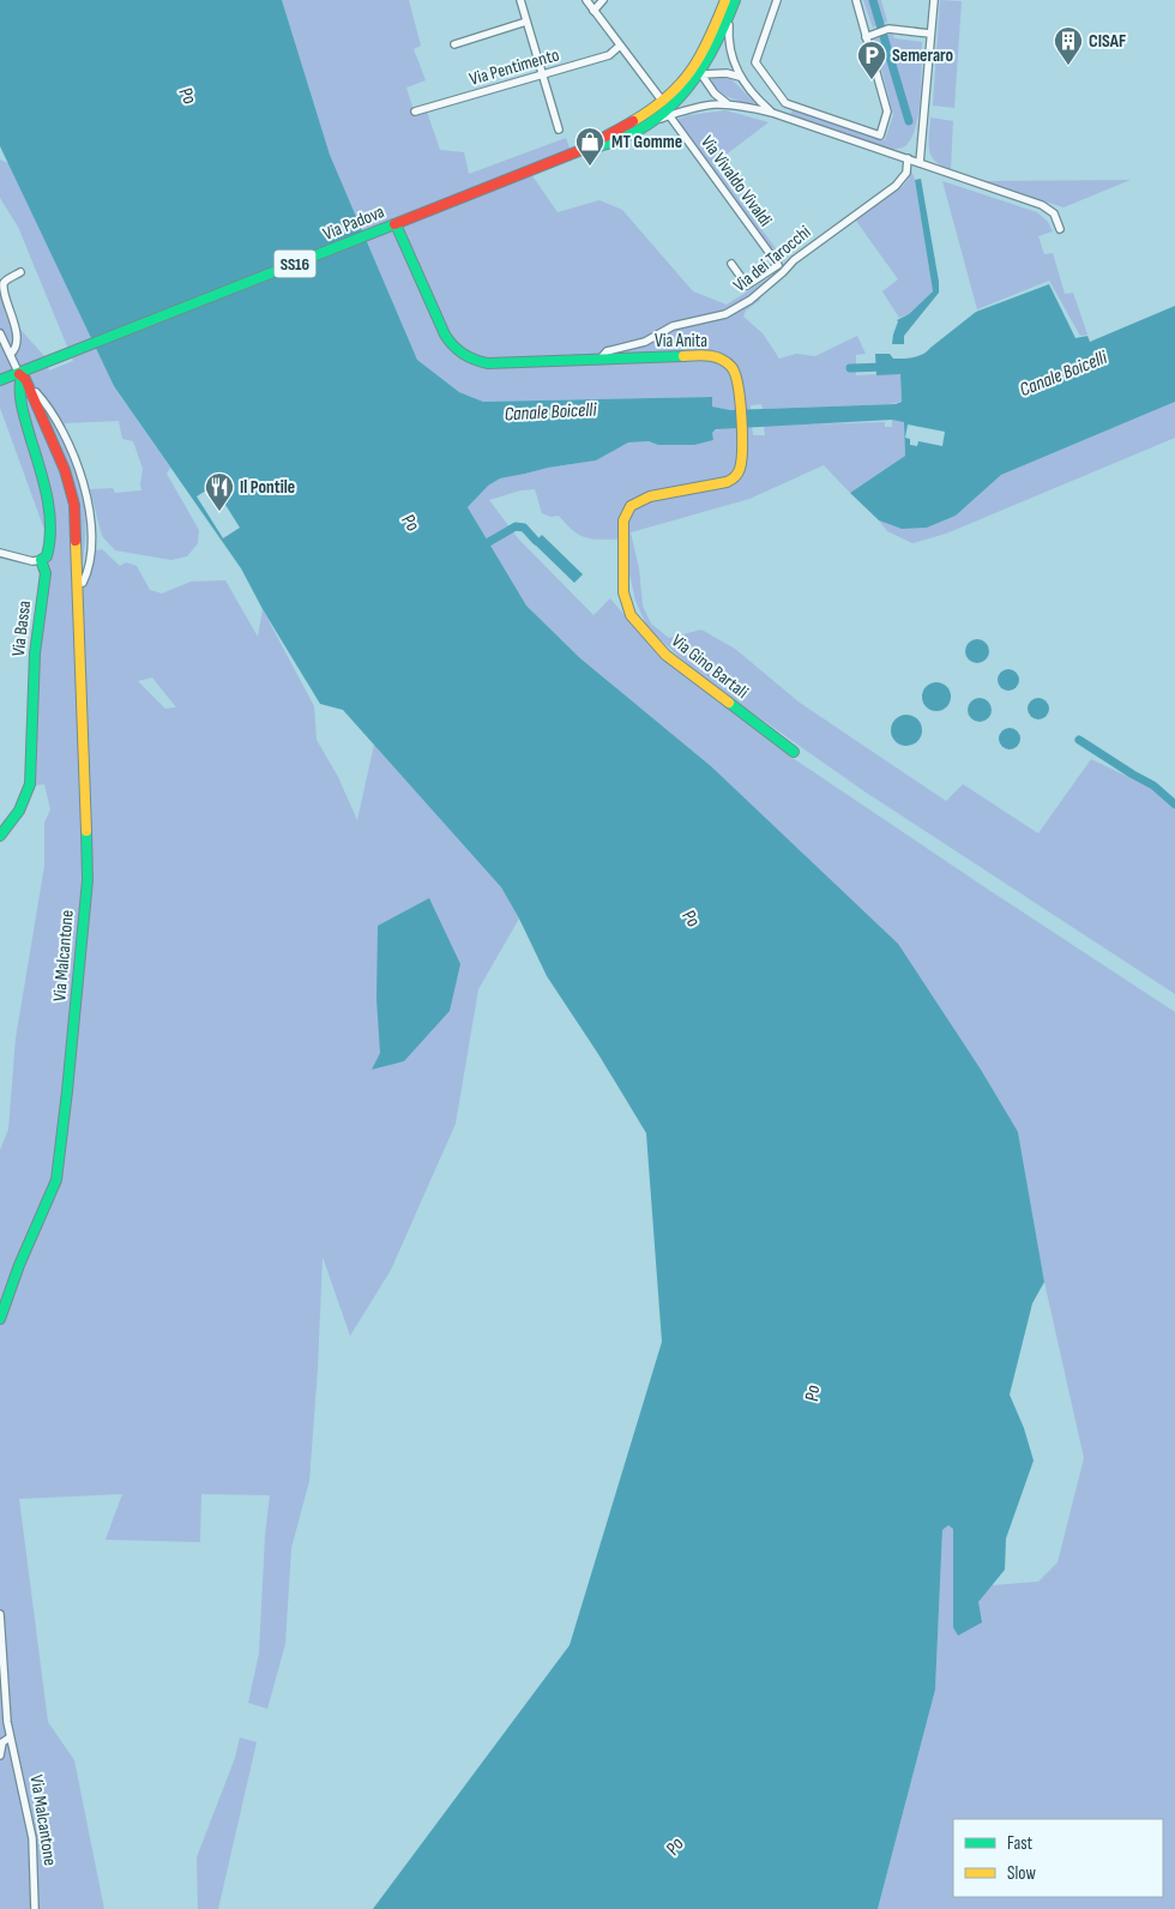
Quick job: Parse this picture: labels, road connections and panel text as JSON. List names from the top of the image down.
{
  "streets": {
    "street": [
      "Via Pentimento",
      "Via Vivaldo Vivaldi",
      "Via Padova",
      "Via dei Tarocchi",
      "SS16",
      "Via Anita",
      "Via Bassa",
      "Via Gino Bartali",
      "Via Malcantone"
    ]
  },
  "crossings": [
    ["Via Pentimento", "Via Vivaldo Vivaldi"],
    ["Via Vivaldo Vivaldi", "Via Padova"],
    ["Via Vivaldo Vivaldi", "Via dei Tarocchi"],
    ["Via Padova", "SS16"],
    ["Via Padova", "Via Anita"],
    ["Via Padova", "Via Bassa"],
    ["Via dei Tarocchi", "Via Anita"],
    ["SS16", "Via Bassa"],
    ["Via Anita", "Via Gino Bartali"]
  ],
  "water": ["Po", "Canale Boicelli"],
  "places": {
    "building": ["CISAF"],
    "parking": ["Semeraro"],
    "shop": ["MT Gomme"],
    "restaurant": ["Il Pontile"]
  },
  "legend": ["Fast", "Slow"]
}
